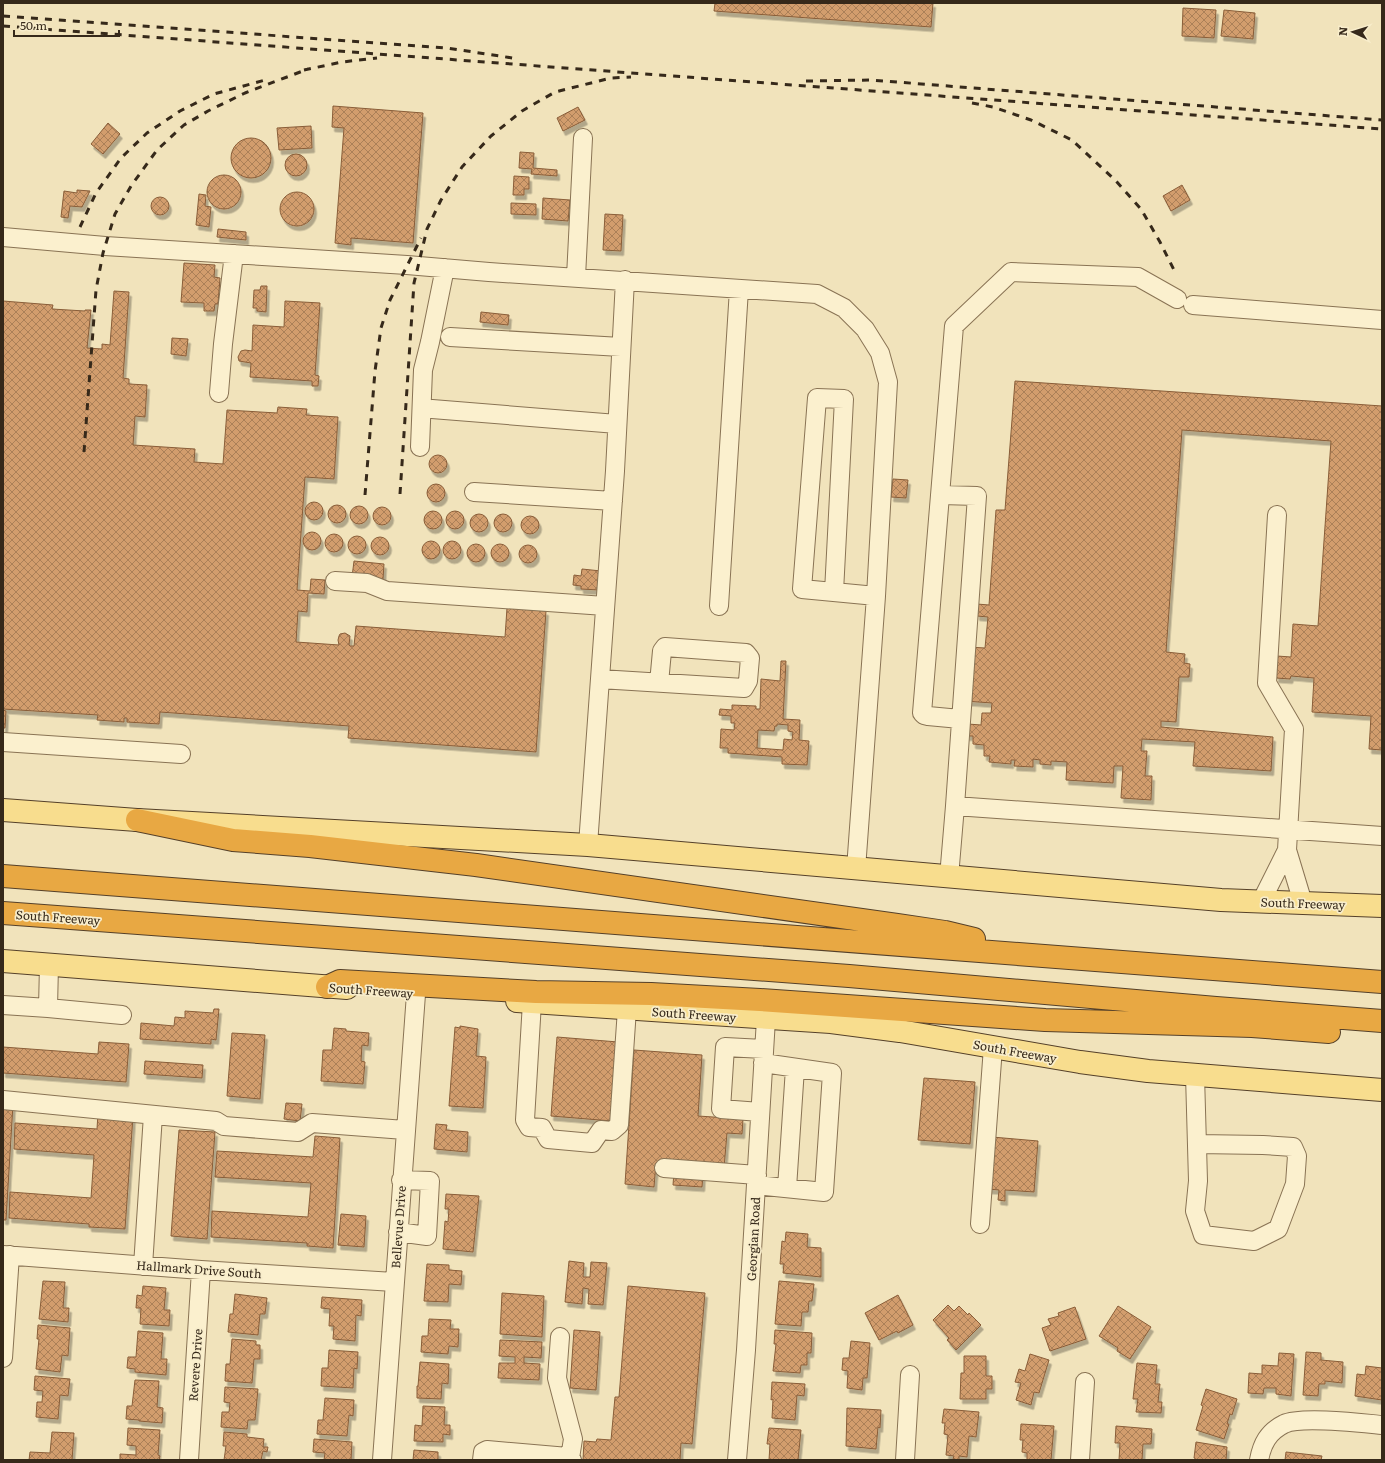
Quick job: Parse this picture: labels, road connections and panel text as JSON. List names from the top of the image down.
{
  "streets": {
    "highway": ["South Freeway"],
    "street": [
      "Bellevue Drive",
      "Georgian Road",
      "Hallmark Drive South",
      "Revere Drive"
    ]
  },
  "crossings": [
    ["South Freeway", "Bellevue Drive"],
    ["South Freeway", "Georgian Road"],
    ["Bellevue Drive", "Hallmark Drive South"],
    ["Hallmark Drive South", "Revere Drive"]
  ],
  "scale_bar": "50 m",
  "north": "left"
}
